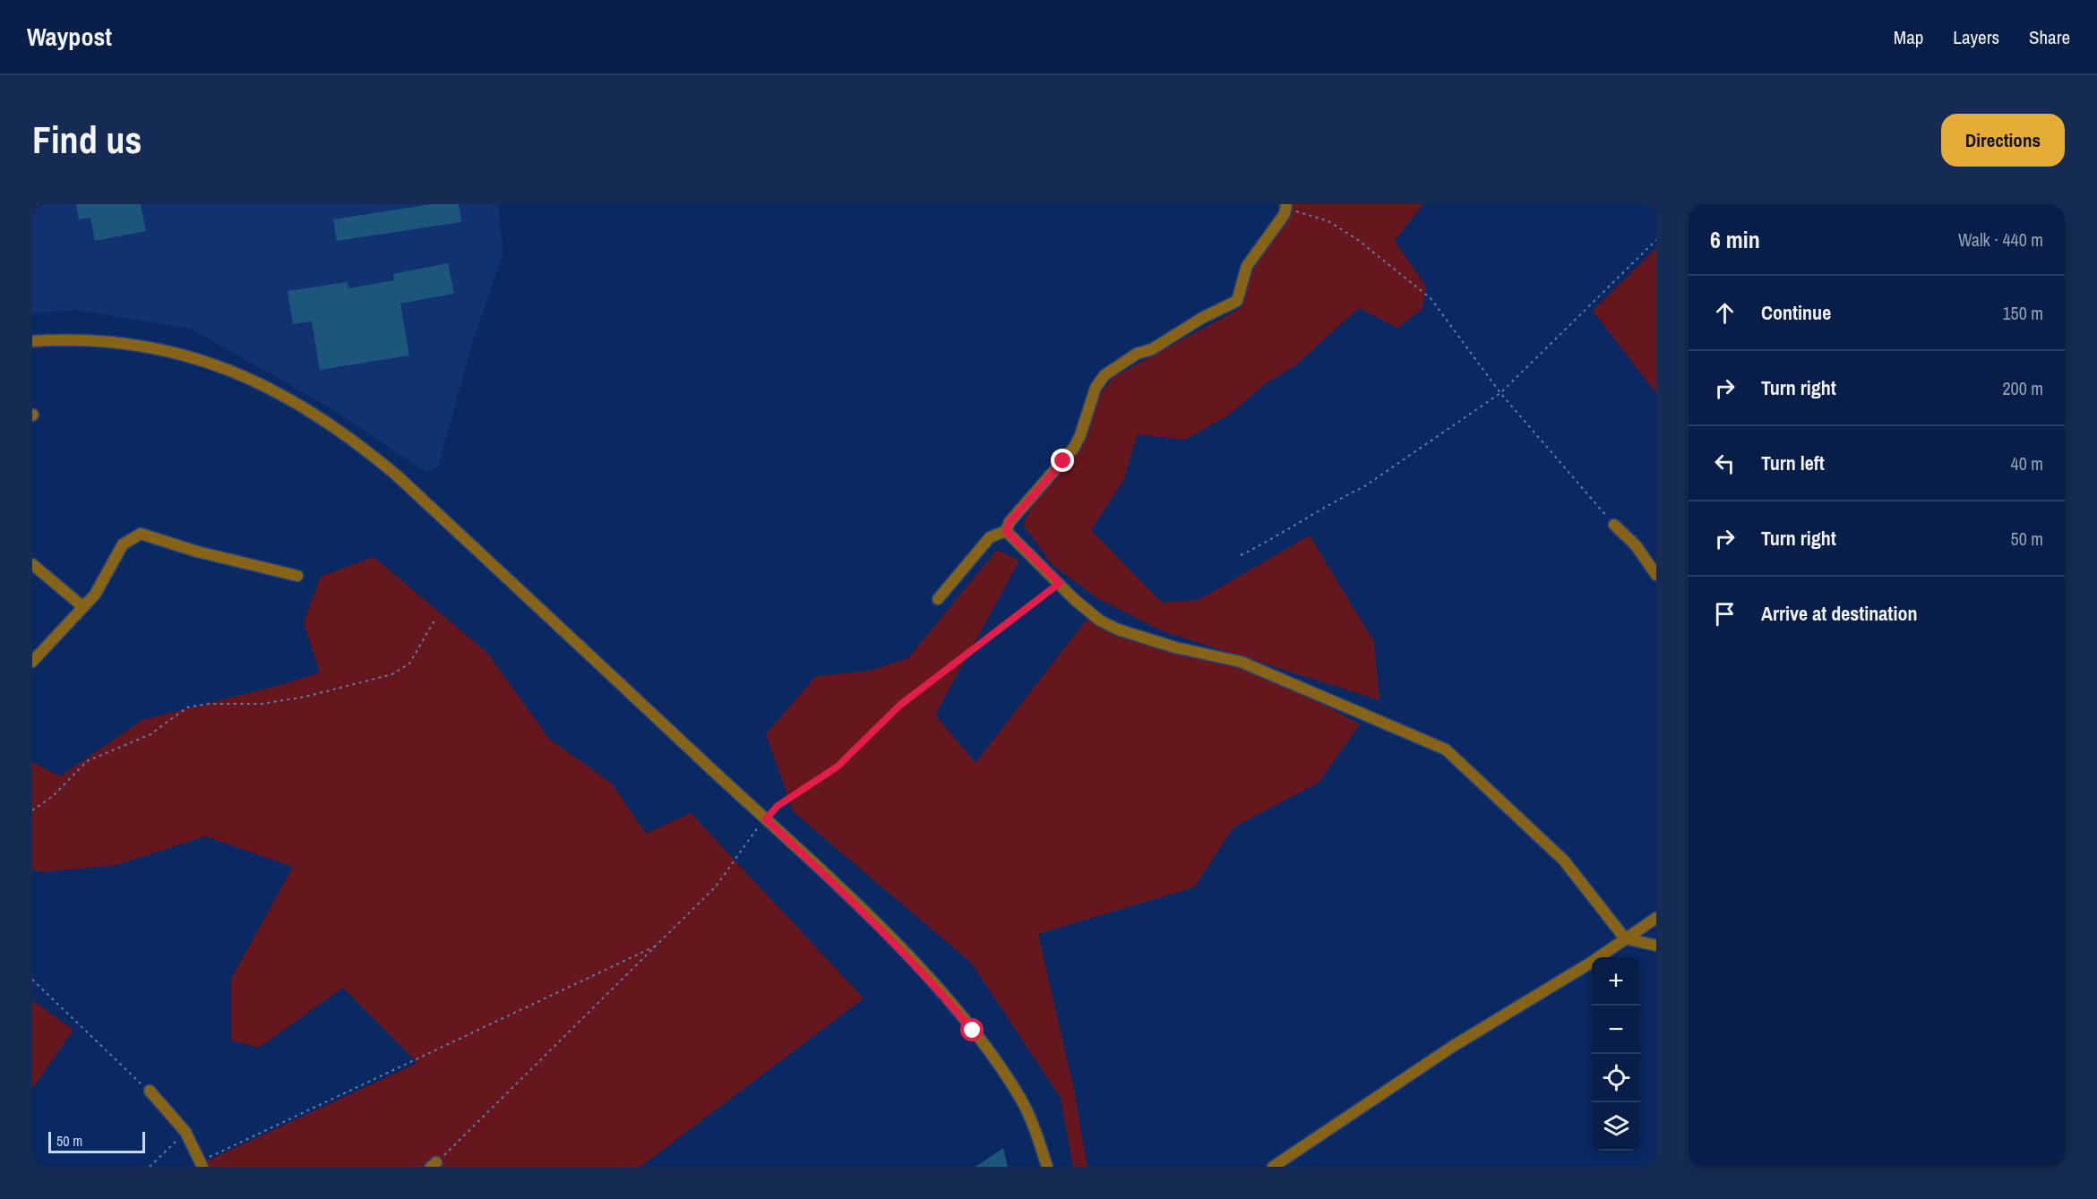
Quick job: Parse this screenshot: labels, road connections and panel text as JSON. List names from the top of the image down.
{
  "scale_bar": "50 m",
  "page": {
    "header": "Waypost",
    "nav": ["Map", "Layers", "Share"],
    "buttons": "Directions",
    "title": "Find us",
    "heading": ["6 min", "Walk · 440 m"],
    "list": [
      ["Continue", "150 m"],
      ["Turn right", "200 m"],
      ["Turn left", "40 m"],
      ["Turn right", "50 m"],
      "Arrive at destination"
    ],
    "map_buttons": ["+", "−"],
    "scale": "50 m"
  }
}
